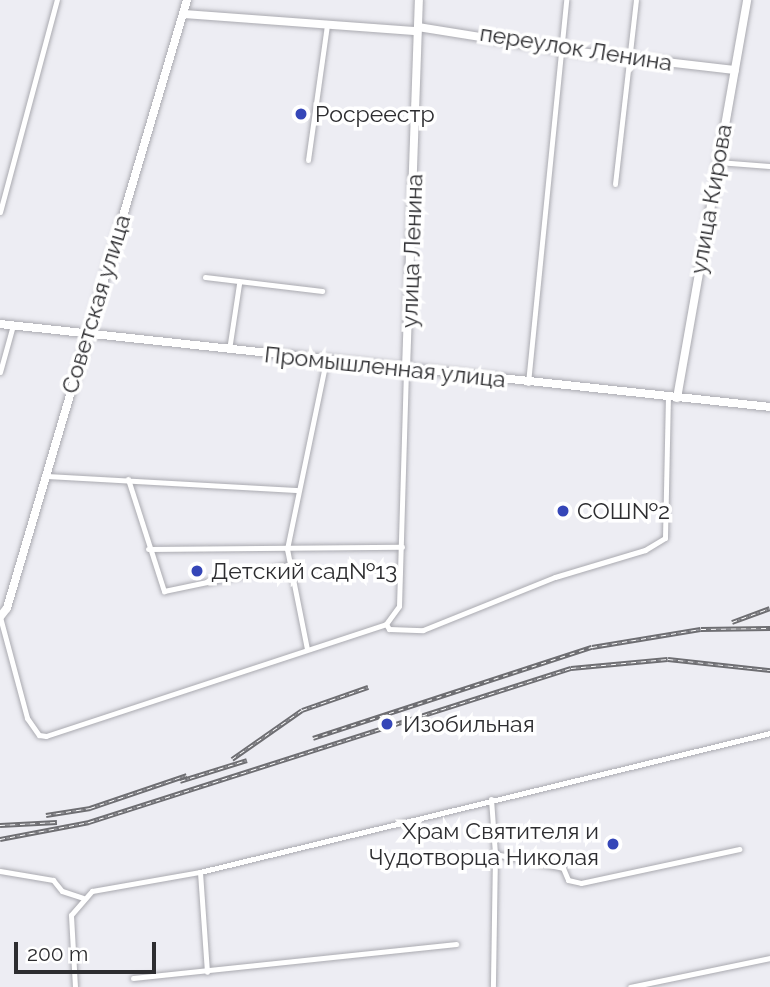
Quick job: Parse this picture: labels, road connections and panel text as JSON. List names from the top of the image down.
{
  "streets": {
    "street": [
      "переулок Ленина",
      "улица Кирова",
      "улица Ленина",
      "Советская улица",
      "Промышленная улица"
    ]
  },
  "crossings": [
    ["переулок Ленина", "улица Кирова"],
    ["переулок Ленина", "улица Ленина"],
    ["переулок Ленина", "Советская улица"],
    ["улица Кирова", "улица Ленина"],
    ["улица Кирова", "Промышленная улица"],
    ["улица Ленина", "Промышленная улица"],
    ["Советская улица", "Промышленная улица"]
  ],
  "places": [
    "Росреестр",
    "СОШ№2",
    "Детский сад№13",
    "Изобильная",
    "Храм Святителя и Чудотворца Николая"
  ],
  "scale_bar": "200 m"
}
